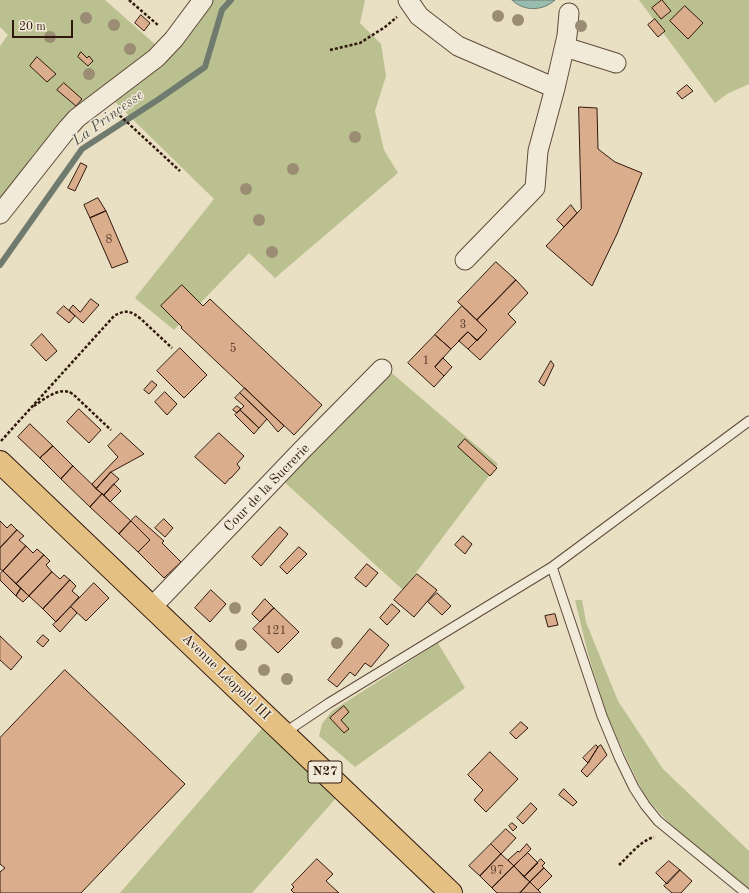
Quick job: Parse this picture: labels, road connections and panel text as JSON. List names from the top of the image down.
{
  "streets": {
    "main road": ["Avenue Léopold III", "N27"],
    "street": ["Cour de la Sucrerie"]
  },
  "crossings": [
    ["Cour de la Sucrerie", "Avenue Léopold III"]
  ],
  "water": ["La Princesse"],
  "house_numbers": [
    "8",
    "3",
    "5",
    "1",
    "121",
    "97"
  ],
  "scale_bar": "20 m"
}
